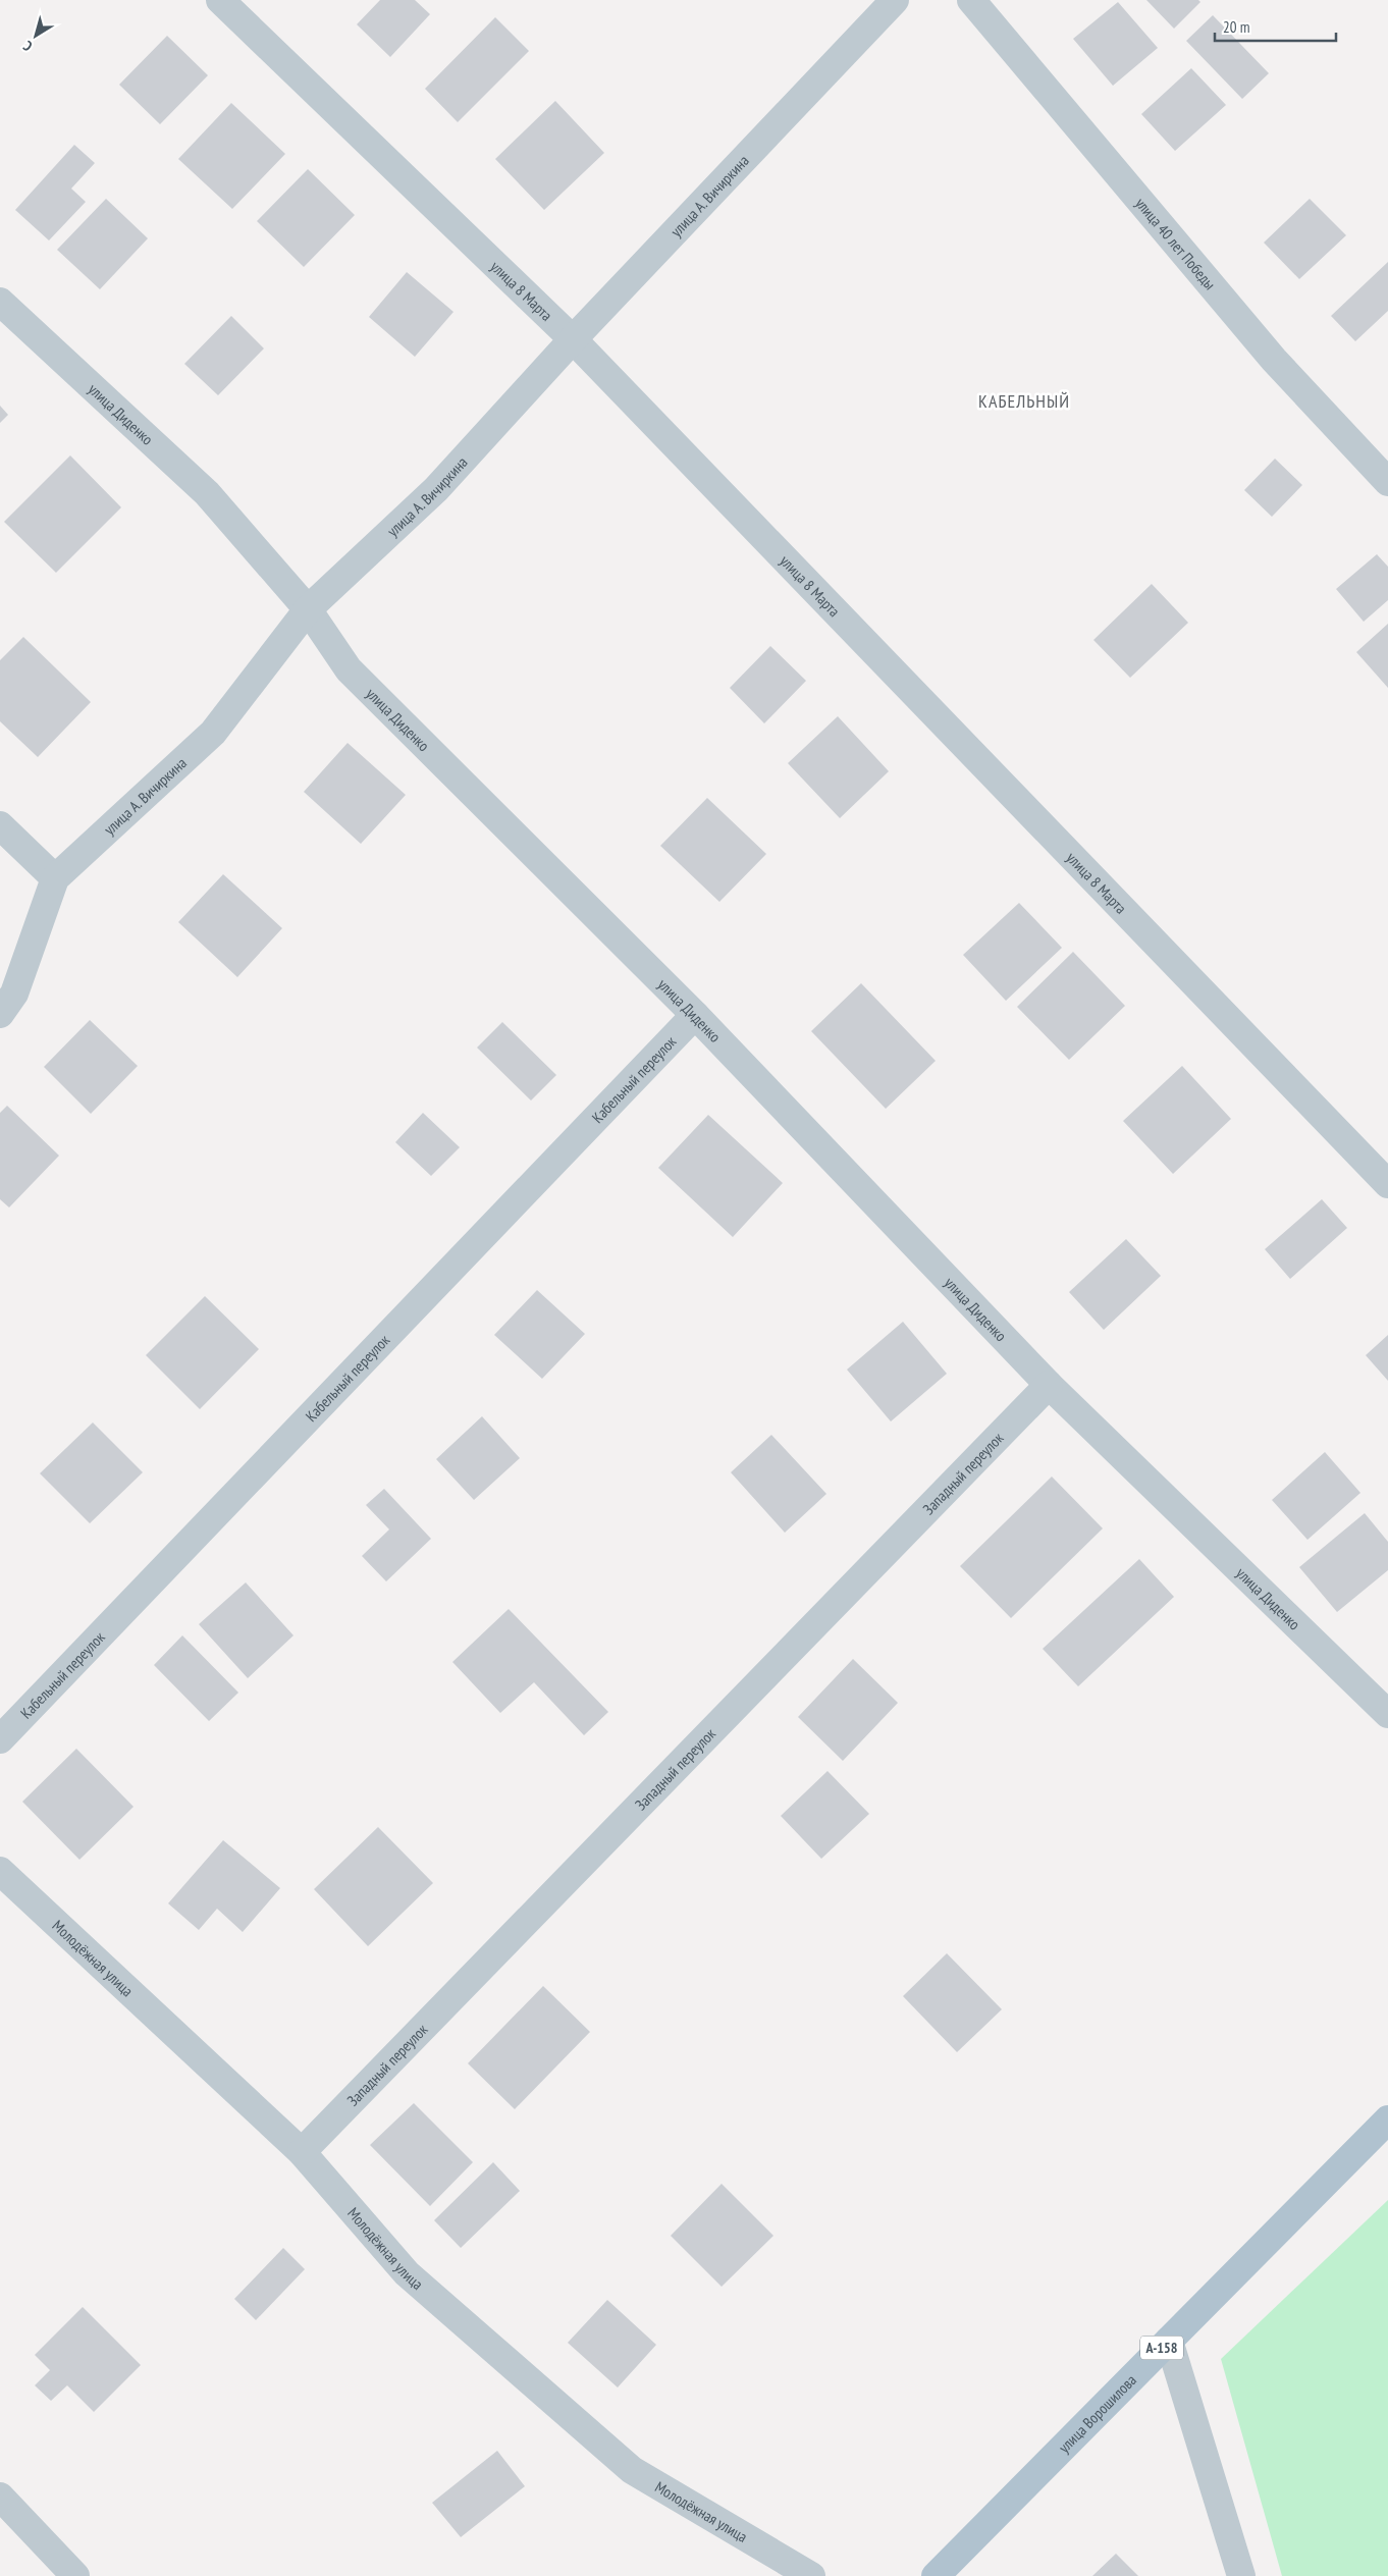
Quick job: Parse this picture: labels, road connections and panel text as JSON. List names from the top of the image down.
{
  "streets": {
    "main road": ["А-158", "улица Ворошилова"],
    "street": [
      "улица А. Вичиркина",
      "улица 40 лет Победы",
      "улица 8 Марта",
      "улица Диденко",
      "Кабельный переулок",
      "Западный переулок",
      "Молодёжная улица"
    ]
  },
  "crossings": [
    ["улица А. Вичиркина", "улица 8 Марта"],
    ["улица А. Вичиркина", "улица Диденко"],
    ["улица Диденко", "Кабельный переулок"],
    ["улица Диденко", "Западный переулок"],
    ["Западный переулок", "Молодёжная улица"]
  ],
  "districts": ["КАБЕЛЬНЫЙ"],
  "scale_bar": "20 m",
  "north": "bottom left"
}
